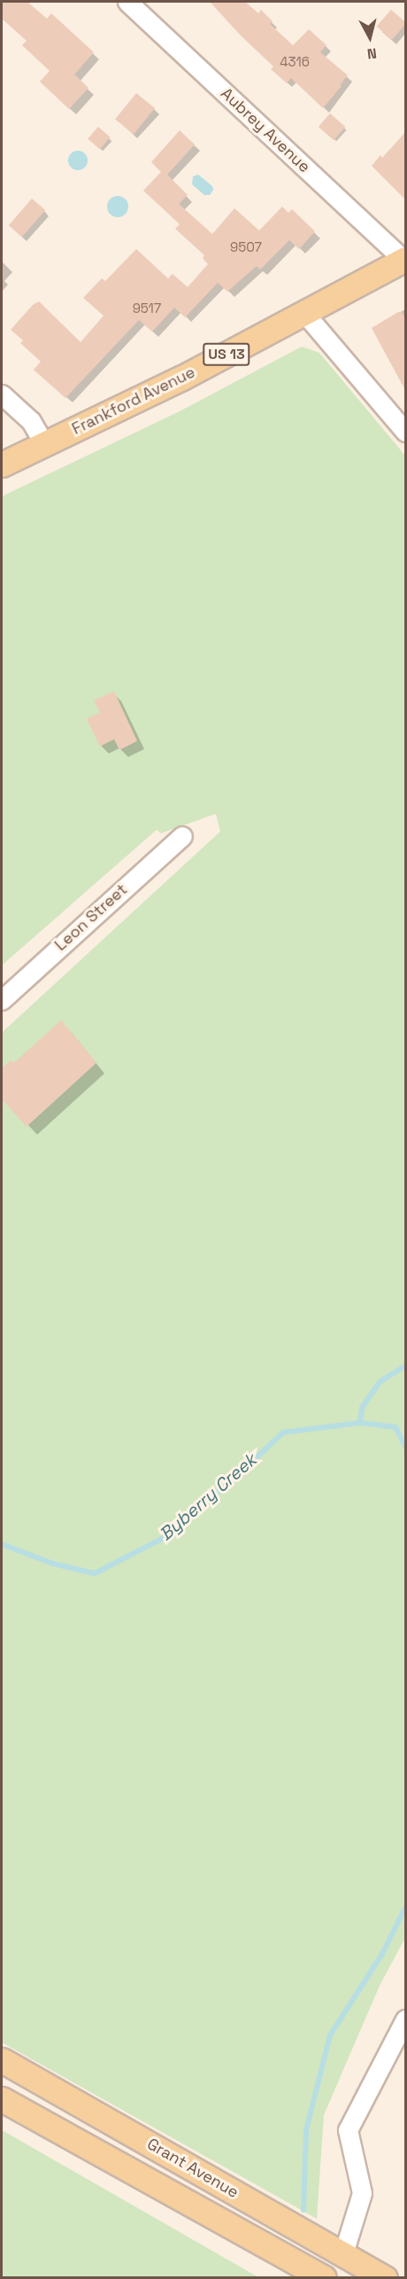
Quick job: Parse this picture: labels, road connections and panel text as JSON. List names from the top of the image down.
{
  "streets": {
    "main road": ["US 13", "Frankford Avenue", "Grant Avenue"],
    "street": ["Aubrey Avenue", "Leon Street"]
  },
  "crossings": [
    ["Aubrey Avenue", "Frankford Avenue"]
  ],
  "water": ["Byberry Creek"],
  "house_numbers": ["4316", "9507", "9517"],
  "north": "bottom"
}
